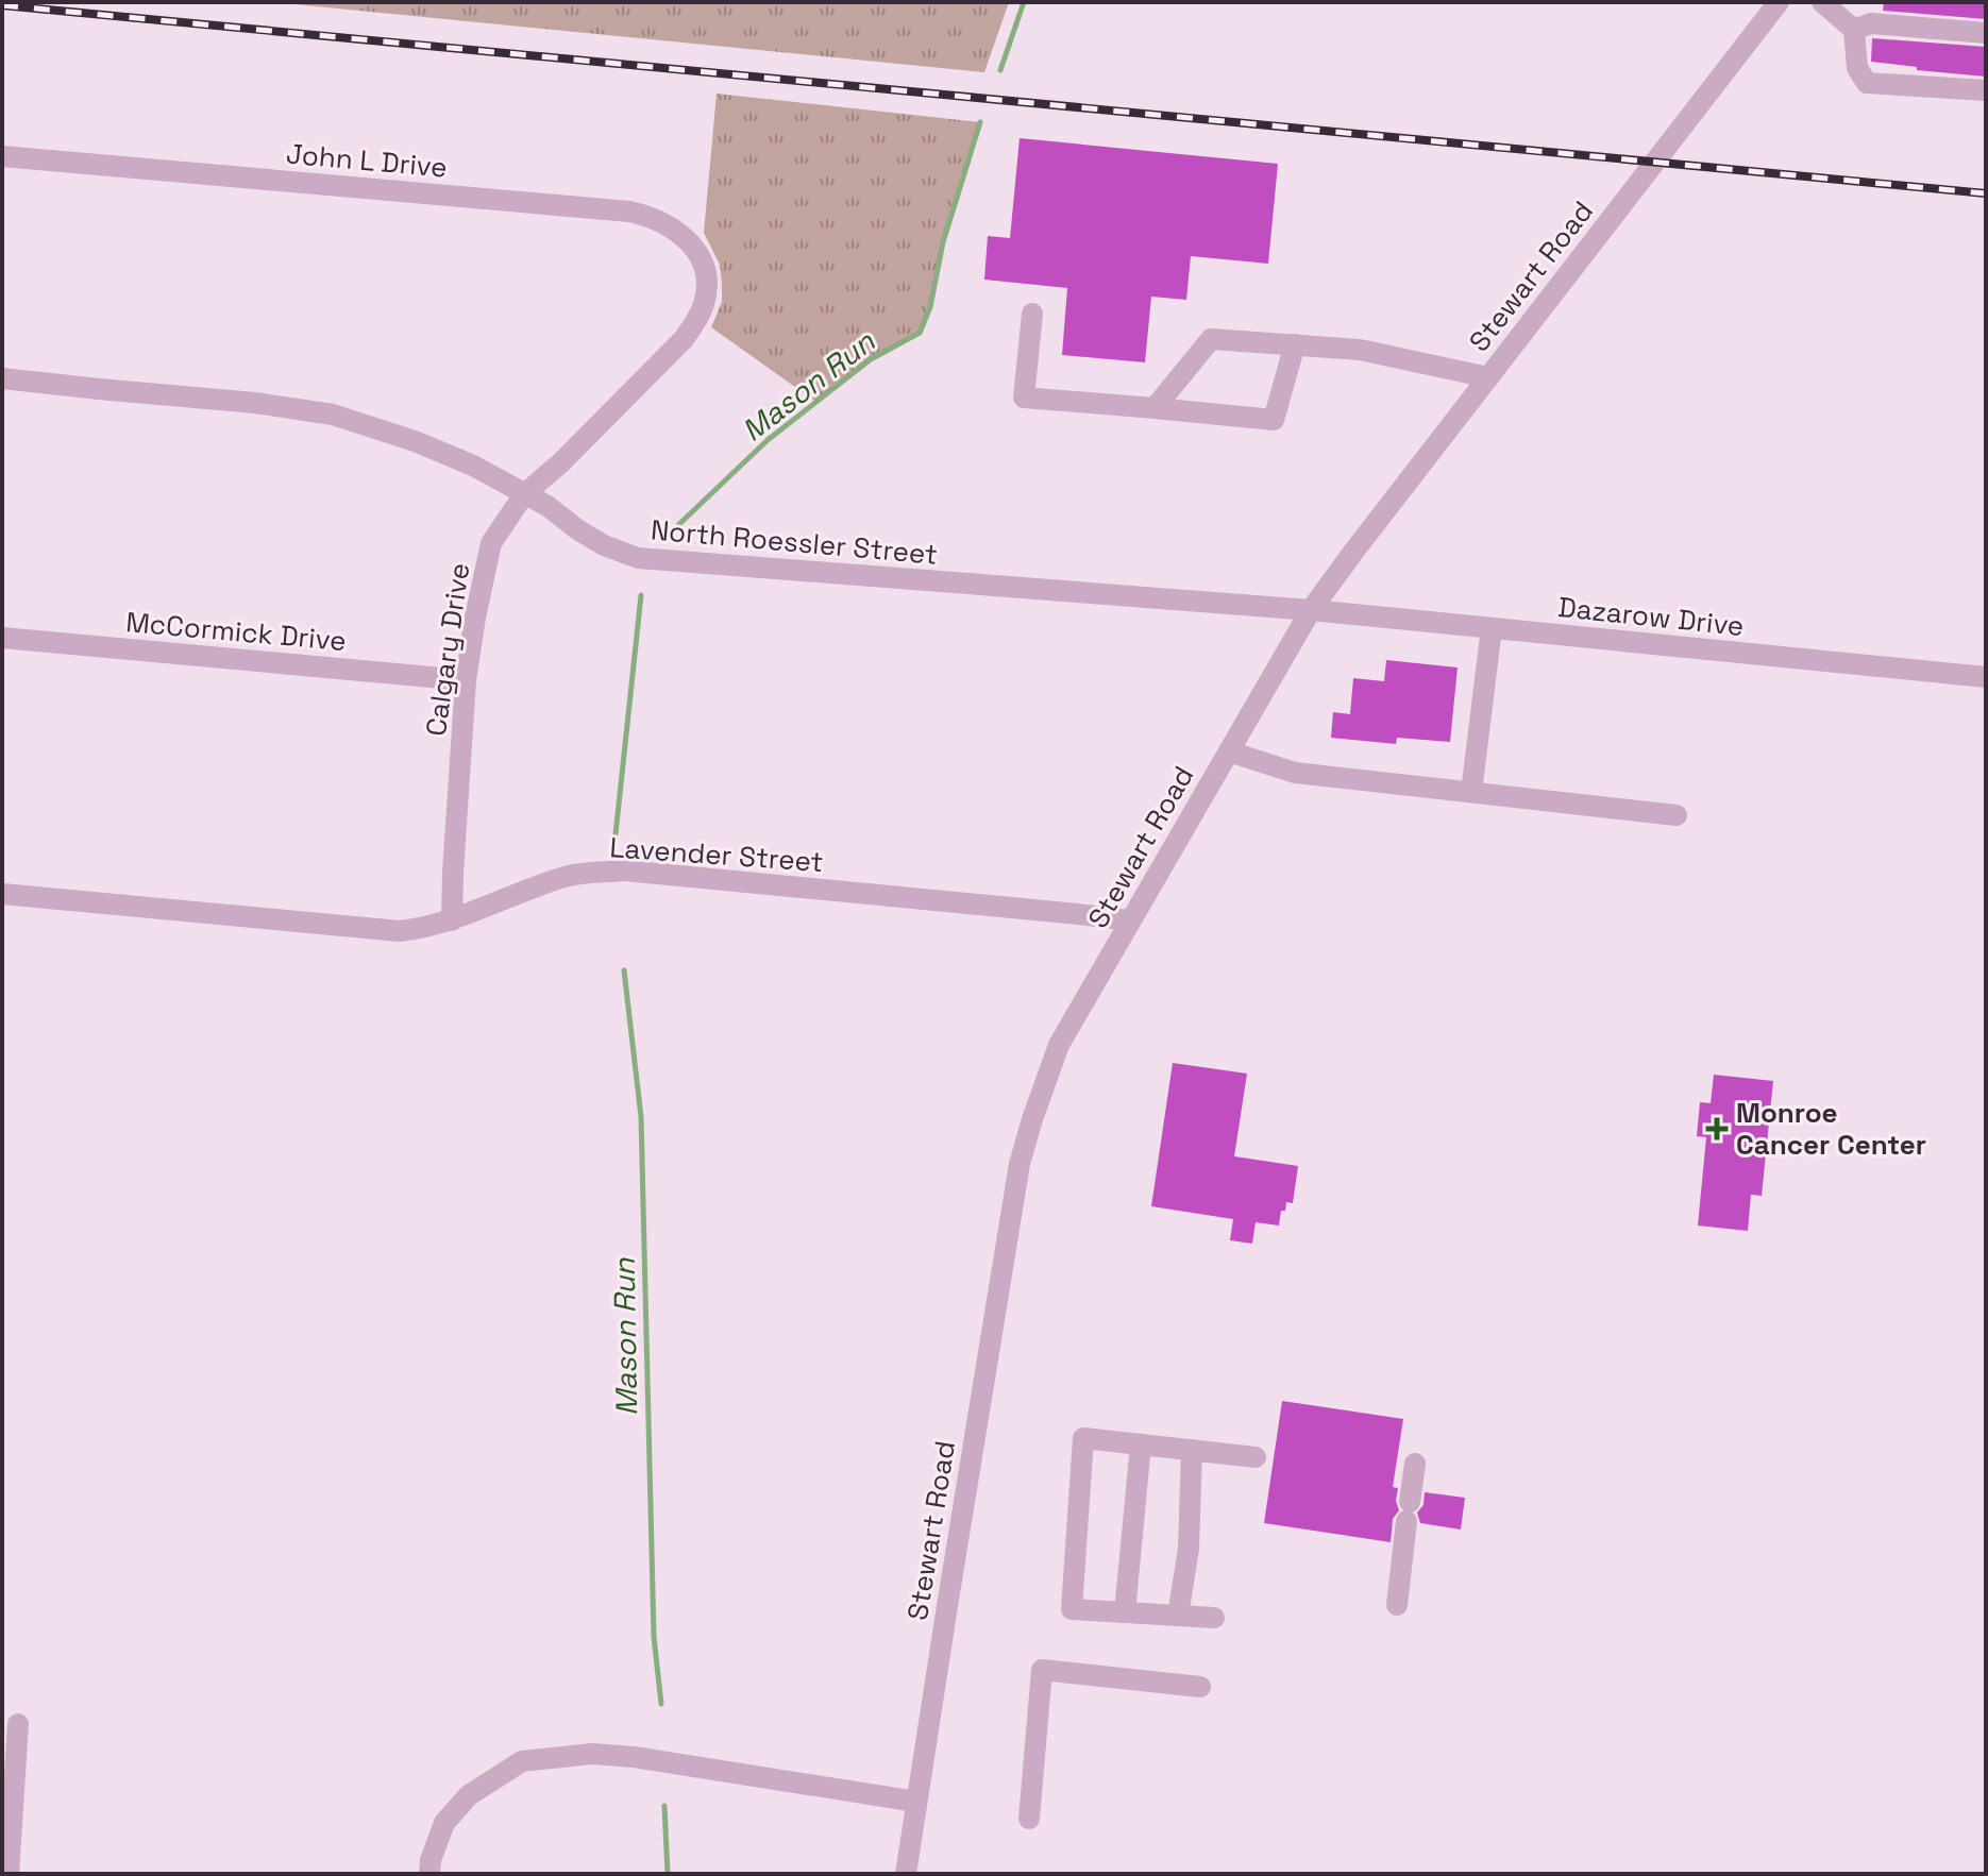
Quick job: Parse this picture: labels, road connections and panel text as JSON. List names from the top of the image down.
{
  "streets": {
    "street": [
      "John L Drive",
      "Stewart Road",
      "North Roessler Street",
      "Dazarow Drive",
      "McCormick Drive",
      "Calgary Drive",
      "Lavender Street"
    ]
  },
  "crossings": [
    ["John L Drive", "Calgary Drive"],
    ["Stewart Road", "North Roessler Street"],
    ["Stewart Road", "Dazarow Drive"],
    ["Stewart Road", "Lavender Street"],
    ["North Roessler Street", "Dazarow Drive"],
    ["North Roessler Street", "Calgary Drive"],
    ["McCormick Drive", "Calgary Drive"],
    ["Calgary Drive", "Lavender Street"]
  ],
  "water": ["Mason Run"],
  "places": {
    "health": ["Monroe Cancer Center"]
  }
}
